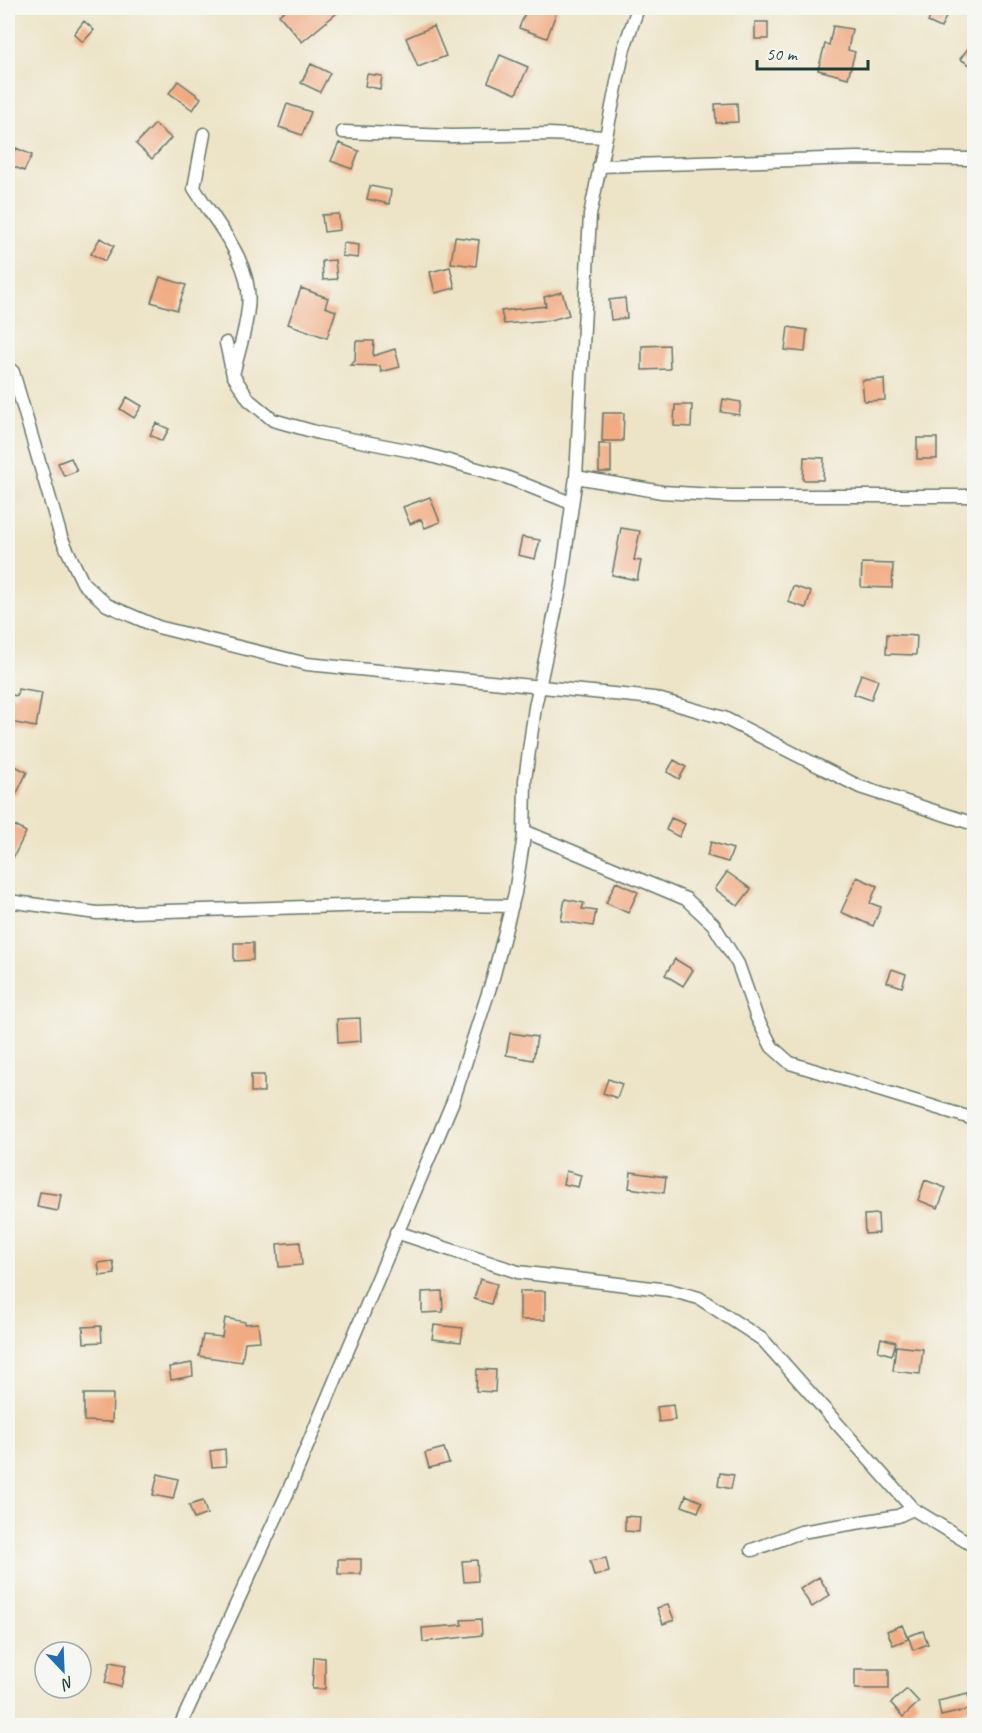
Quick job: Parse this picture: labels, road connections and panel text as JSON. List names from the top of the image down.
{
  "scale_bar": "50 m",
  "north": "bottom right"
}
